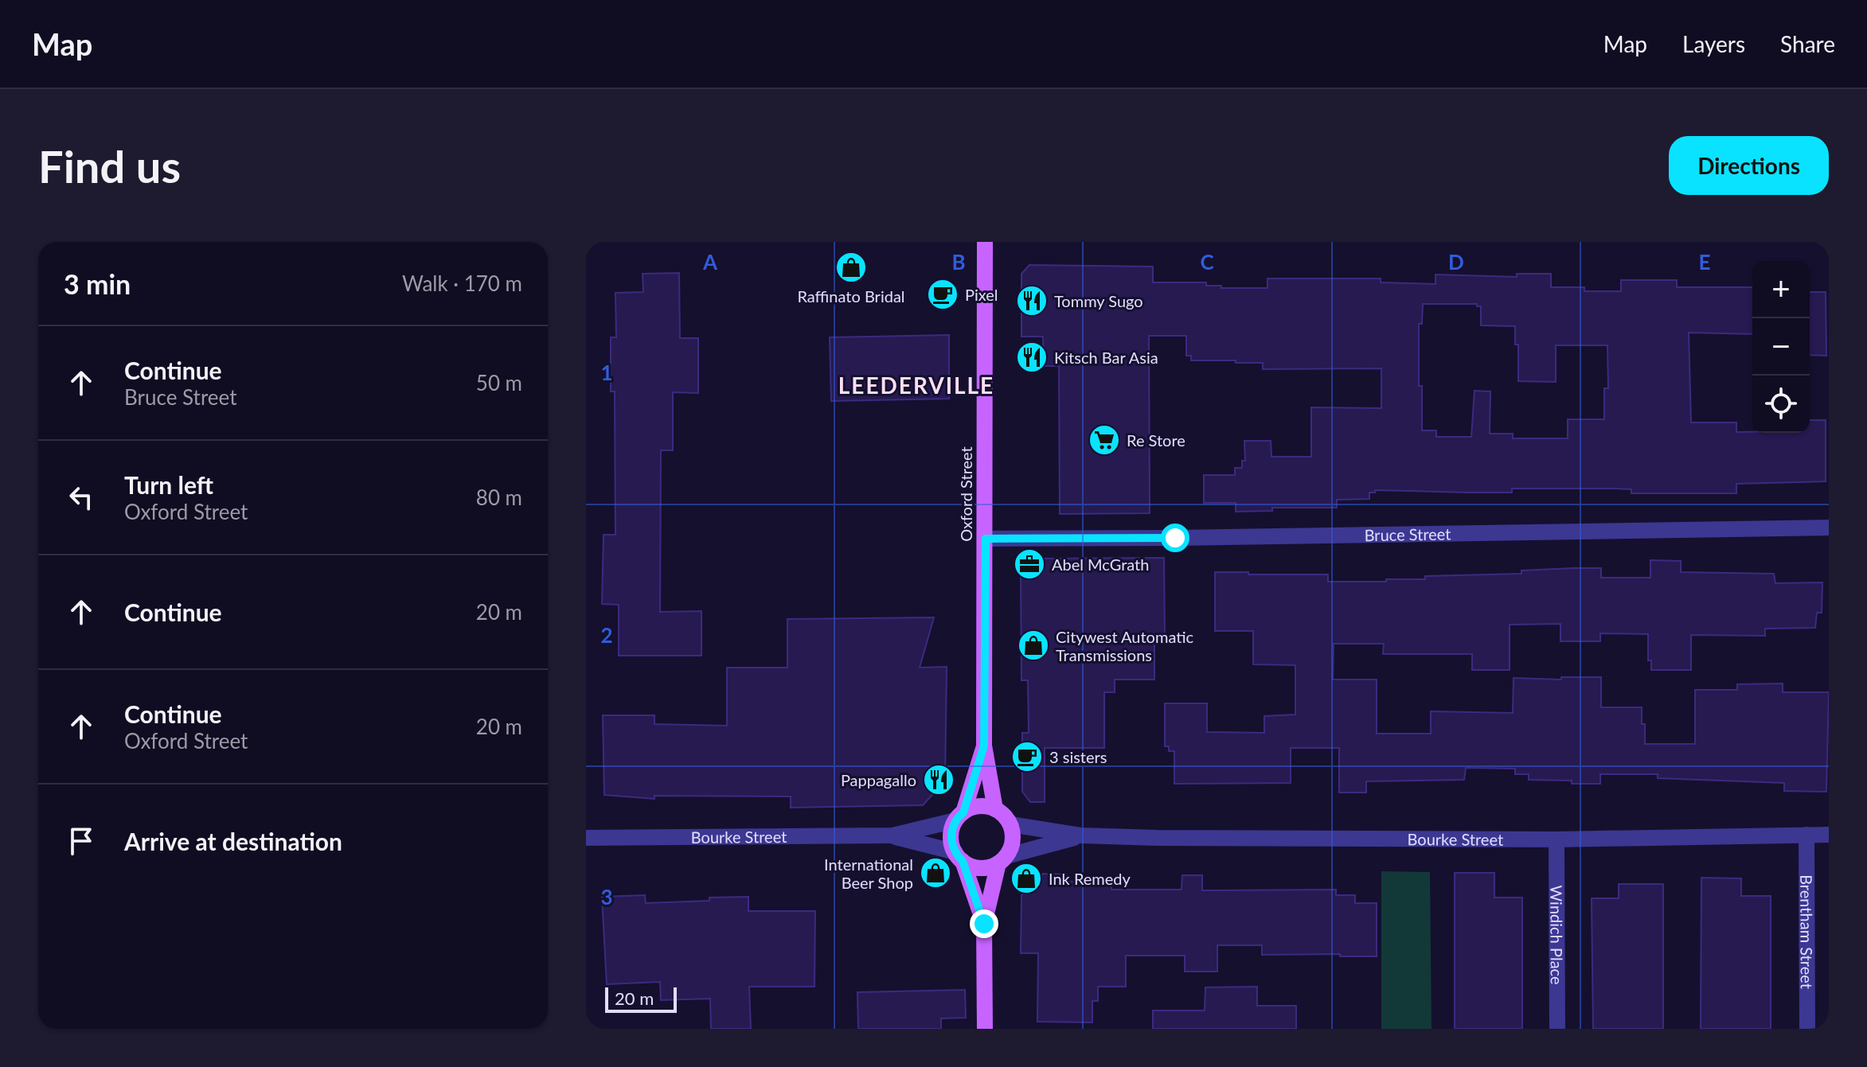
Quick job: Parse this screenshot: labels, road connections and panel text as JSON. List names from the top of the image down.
{
  "streets": {
    "main road": ["Oxford Street"],
    "street": [
      "Bruce Street",
      "Bourke Street",
      "Brentham Street",
      "Windich Place"
    ]
  },
  "crossings": [
    ["Oxford Street", "Bruce Street"],
    ["Oxford Street", "Bourke Street"],
    ["Bourke Street", "Brentham Street"],
    ["Bourke Street", "Windich Place"]
  ],
  "districts": ["LEEDERVILLE"],
  "places": {
    "shop": [
      "Raffinato Bridal",
      "Citywest Automatic Transmissions",
      "International Beer Shop",
      "Ink Remedy"
    ],
    "cafe": ["Pixel", "3 sisters"],
    "restaurant": ["Tommy Sugo", "Kitsch Bar Asia", "Pappagallo"],
    "supermarket": ["Re Store"],
    "office": ["Abel McGrath"]
  },
  "scale_bar": "20 m",
  "page": {
    "header": "Map",
    "nav": ["Map", "Layers", "Share"],
    "buttons": "Directions",
    "title": "Find us",
    "heading": ["3 min", "Walk · 170 m"],
    "map_buttons": ["+", "−"],
    "list": [
      ["Continue", "Bruce Street", "50 m"],
      ["Turn left", "Oxford Street", "80 m"],
      ["Continue", "20 m"],
      ["Continue", "Oxford Street", "20 m"],
      "Arrive at destination"
    ],
    "scale": "20 m"
  },
  "grid": {
    "columns": [
      "A",
      "B",
      "C",
      "D",
      "E"
    ],
    "rows": ["1", "2", "3"]
  }
}
